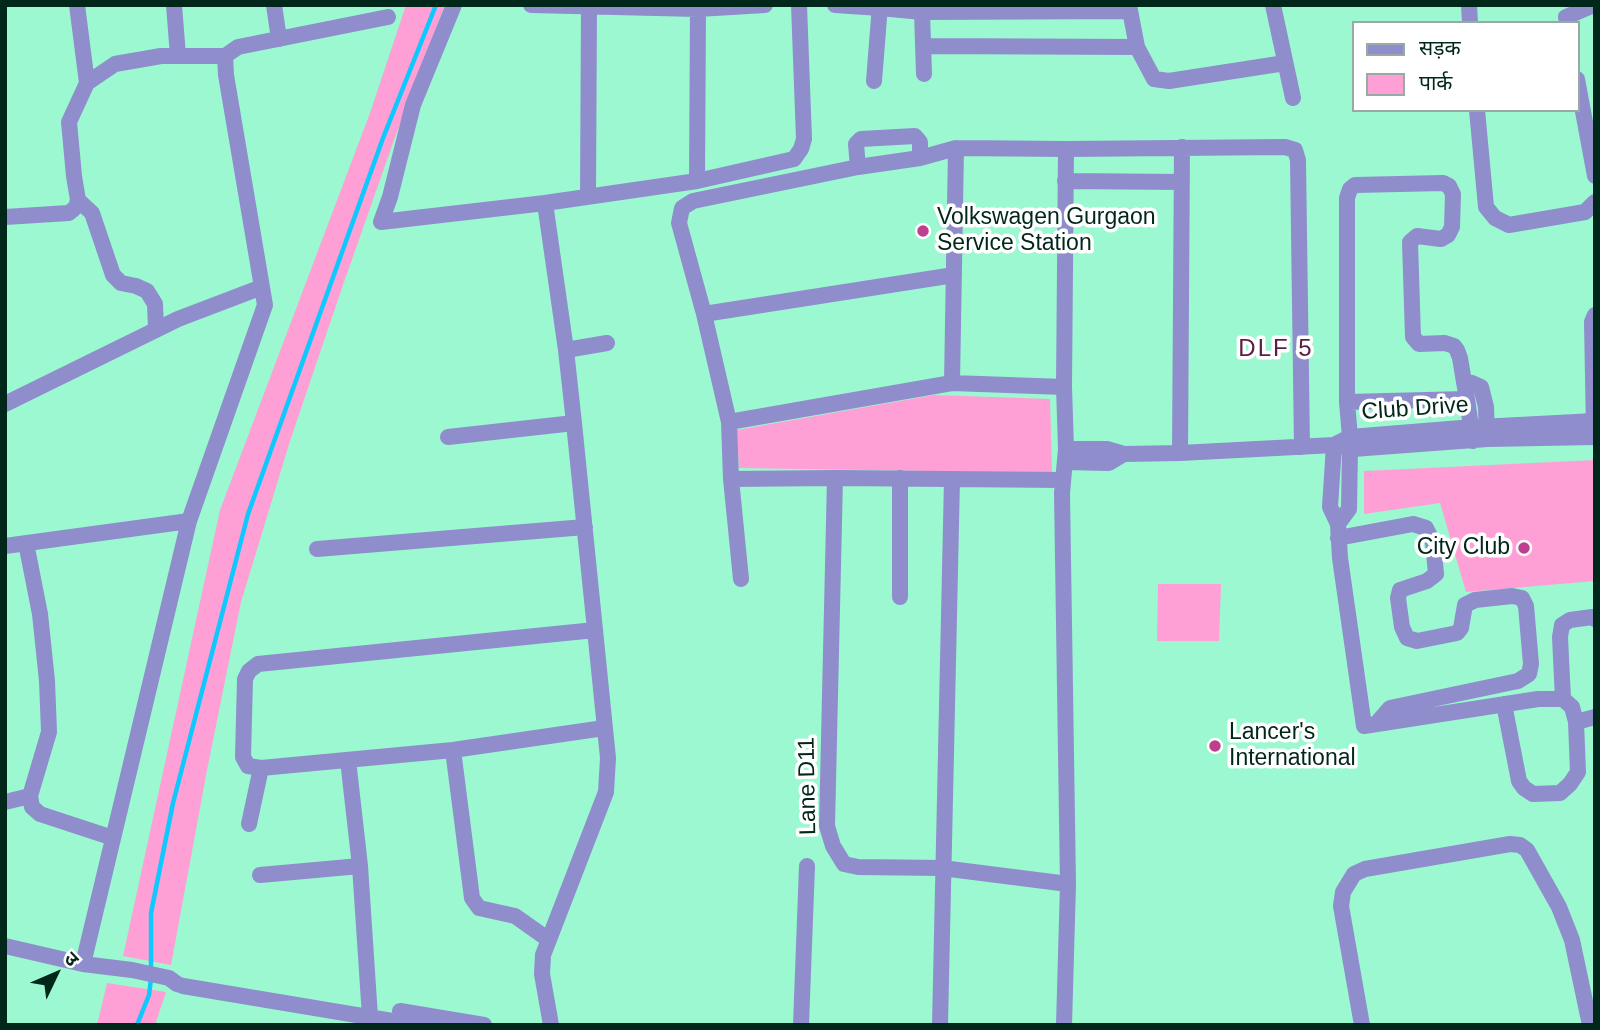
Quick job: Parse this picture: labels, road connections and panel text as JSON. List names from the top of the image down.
{
  "streets": {
    "street": ["Club Drive", "Lane D11"]
  },
  "districts": ["DLF 5"],
  "places": ["Volkswagen Gurgaon Service Station", "City Club", "Lancer's International"],
  "legend": ["सड़क", "पार्क"],
  "north": "top right"
}
